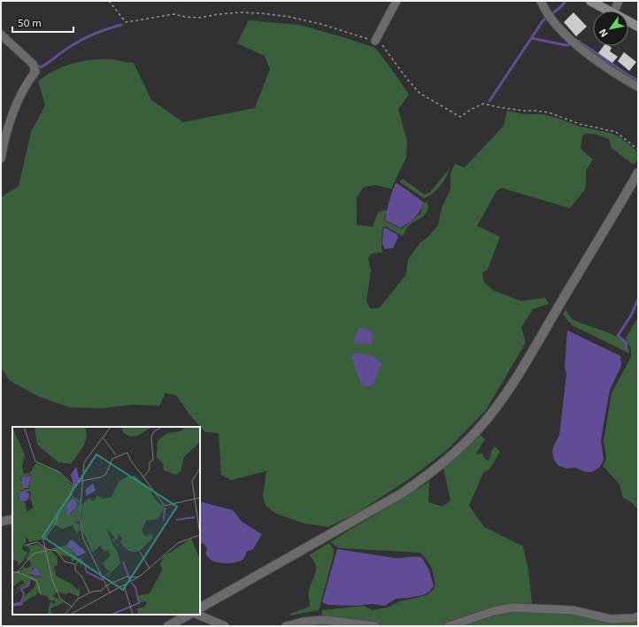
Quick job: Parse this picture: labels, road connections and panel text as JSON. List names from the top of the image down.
{
  "scale_bar": "50 m",
  "north": "bottom left"
}
